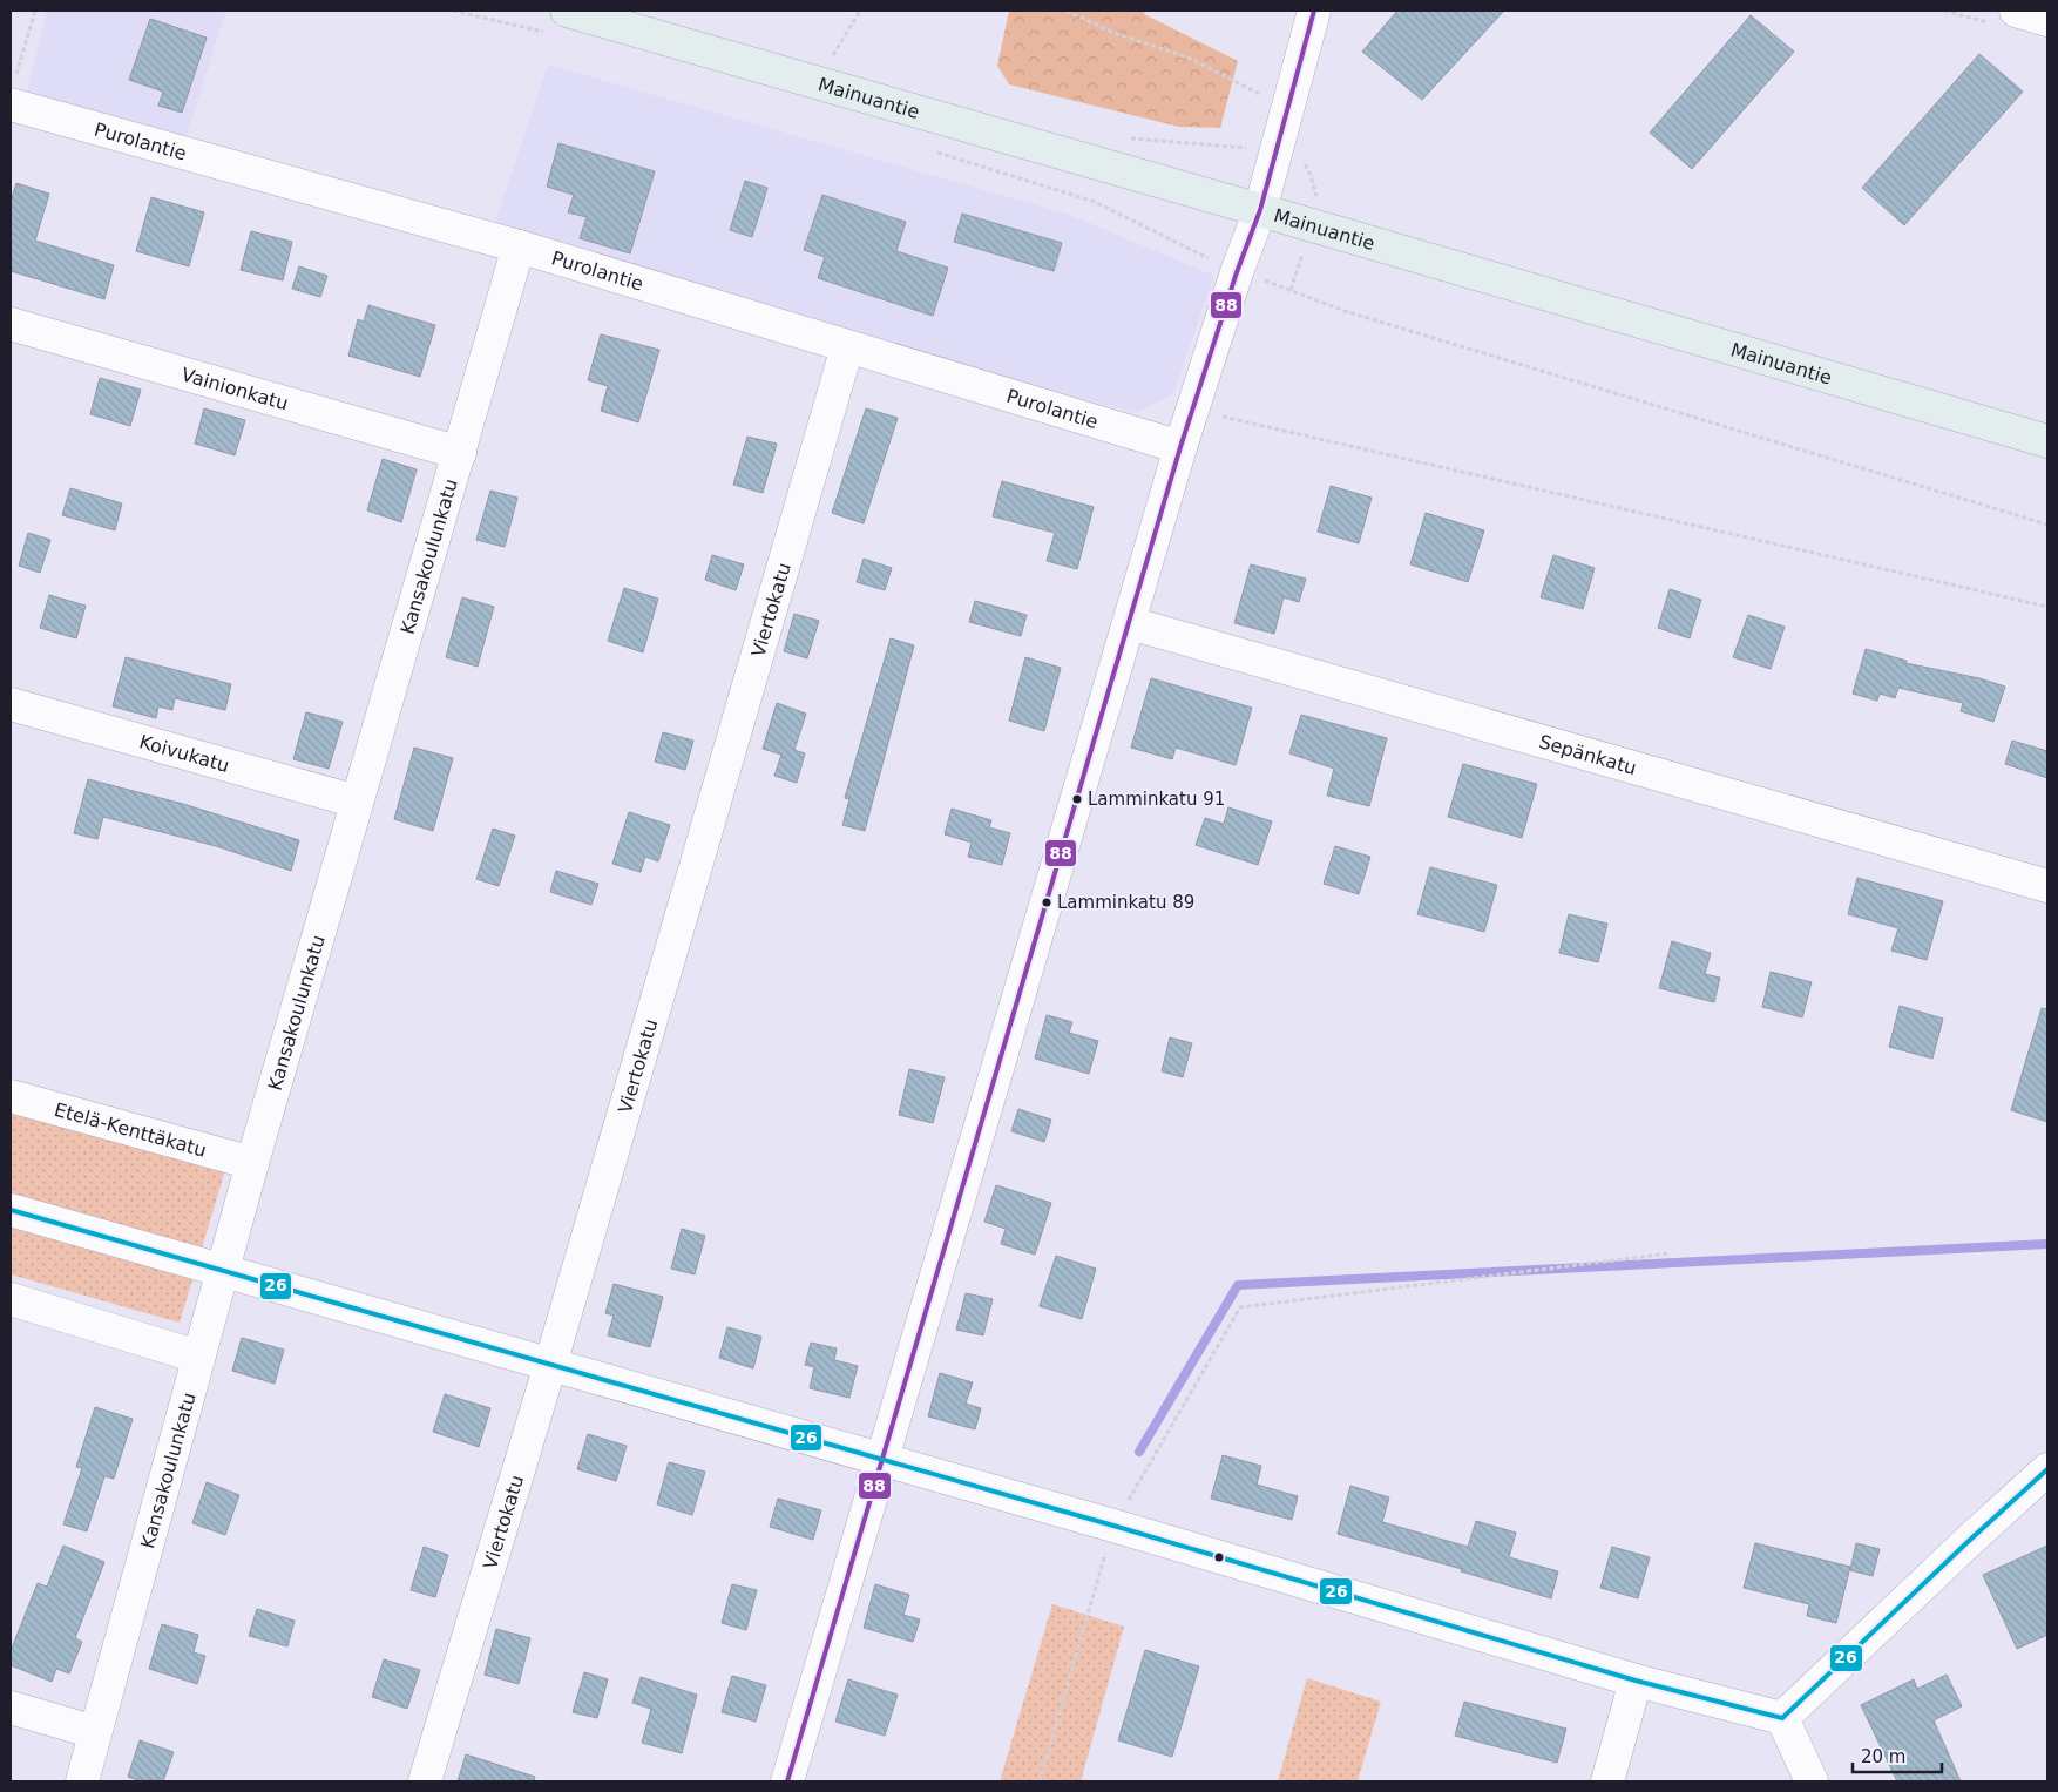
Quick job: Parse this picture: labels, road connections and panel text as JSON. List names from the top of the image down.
{
  "streets": {
    "main road": ["Mainuantie"],
    "street": [
      "Purolantie",
      "Vainionkatu",
      "Kansakoulunkatu",
      "Viertokatu",
      "Koivukatu",
      "Sepänkatu",
      "Etelä-Kenttäkatu"
    ]
  },
  "crossings": [
    ["Purolantie", "Kansakoulunkatu"],
    ["Purolantie", "Viertokatu"],
    ["Vainionkatu", "Kansakoulunkatu"],
    ["Kansakoulunkatu", "Koivukatu"],
    ["Kansakoulunkatu", "Etelä-Kenttäkatu"]
  ],
  "places": ["Lamminkatu 91", "Lamminkatu 89"],
  "lines": ["transit line 88", "transit line 26"],
  "scale_bar": "20 m"
}
